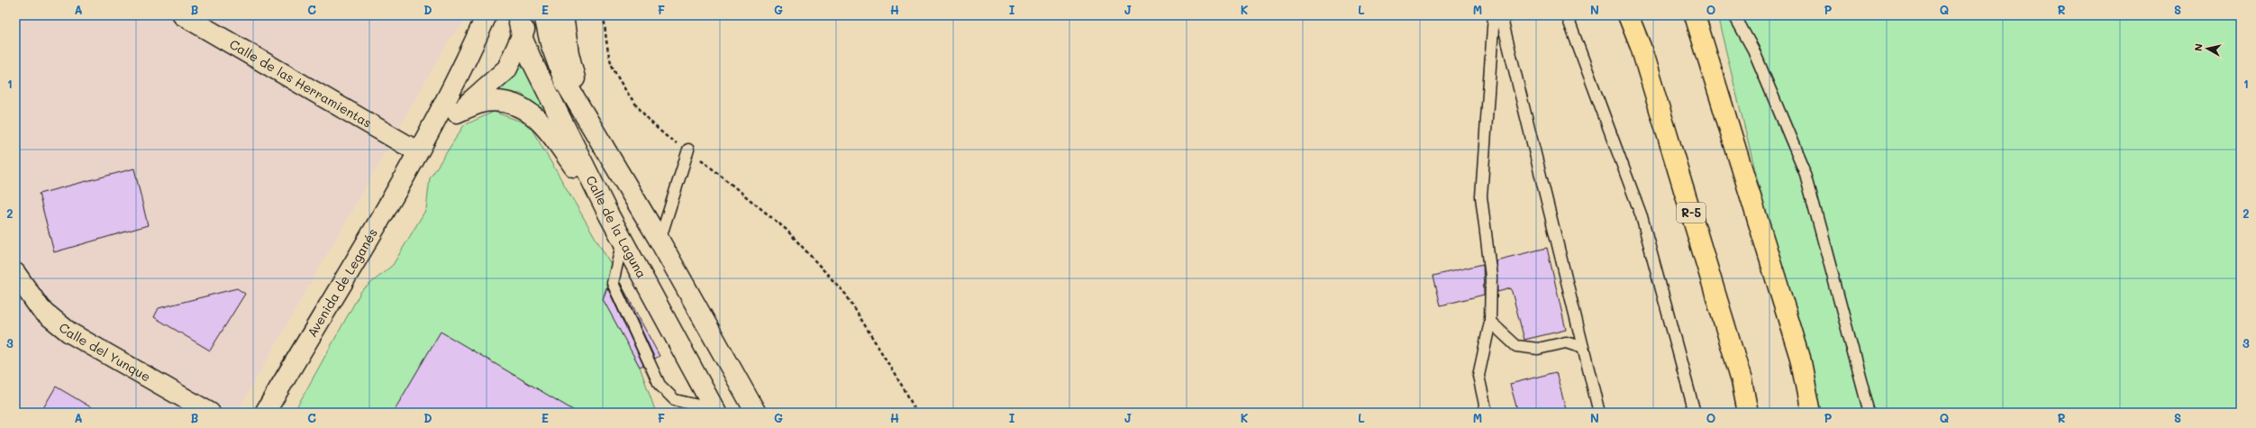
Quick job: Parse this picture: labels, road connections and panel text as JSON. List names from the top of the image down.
{
  "streets": {
    "highway": ["R-5"],
    "street": [
      "Calle de las Herramientas",
      "Calle de la Laguna",
      "Avenida de Leganés",
      "Calle del Yunque"
    ]
  },
  "crossings": [
    ["Calle de las Herramientas", "Avenida de Leganés"],
    ["Calle de la Laguna", "Avenida de Leganés"]
  ],
  "north": "left",
  "grid": {
    "columns": [
      "A",
      "B",
      "C",
      "D",
      "E",
      "F",
      "G",
      "H",
      "I",
      "J",
      "K",
      "L",
      "M",
      "N",
      "O",
      "P",
      "Q",
      "R",
      "S"
    ],
    "rows": ["1", "2", "3"]
  }
}
